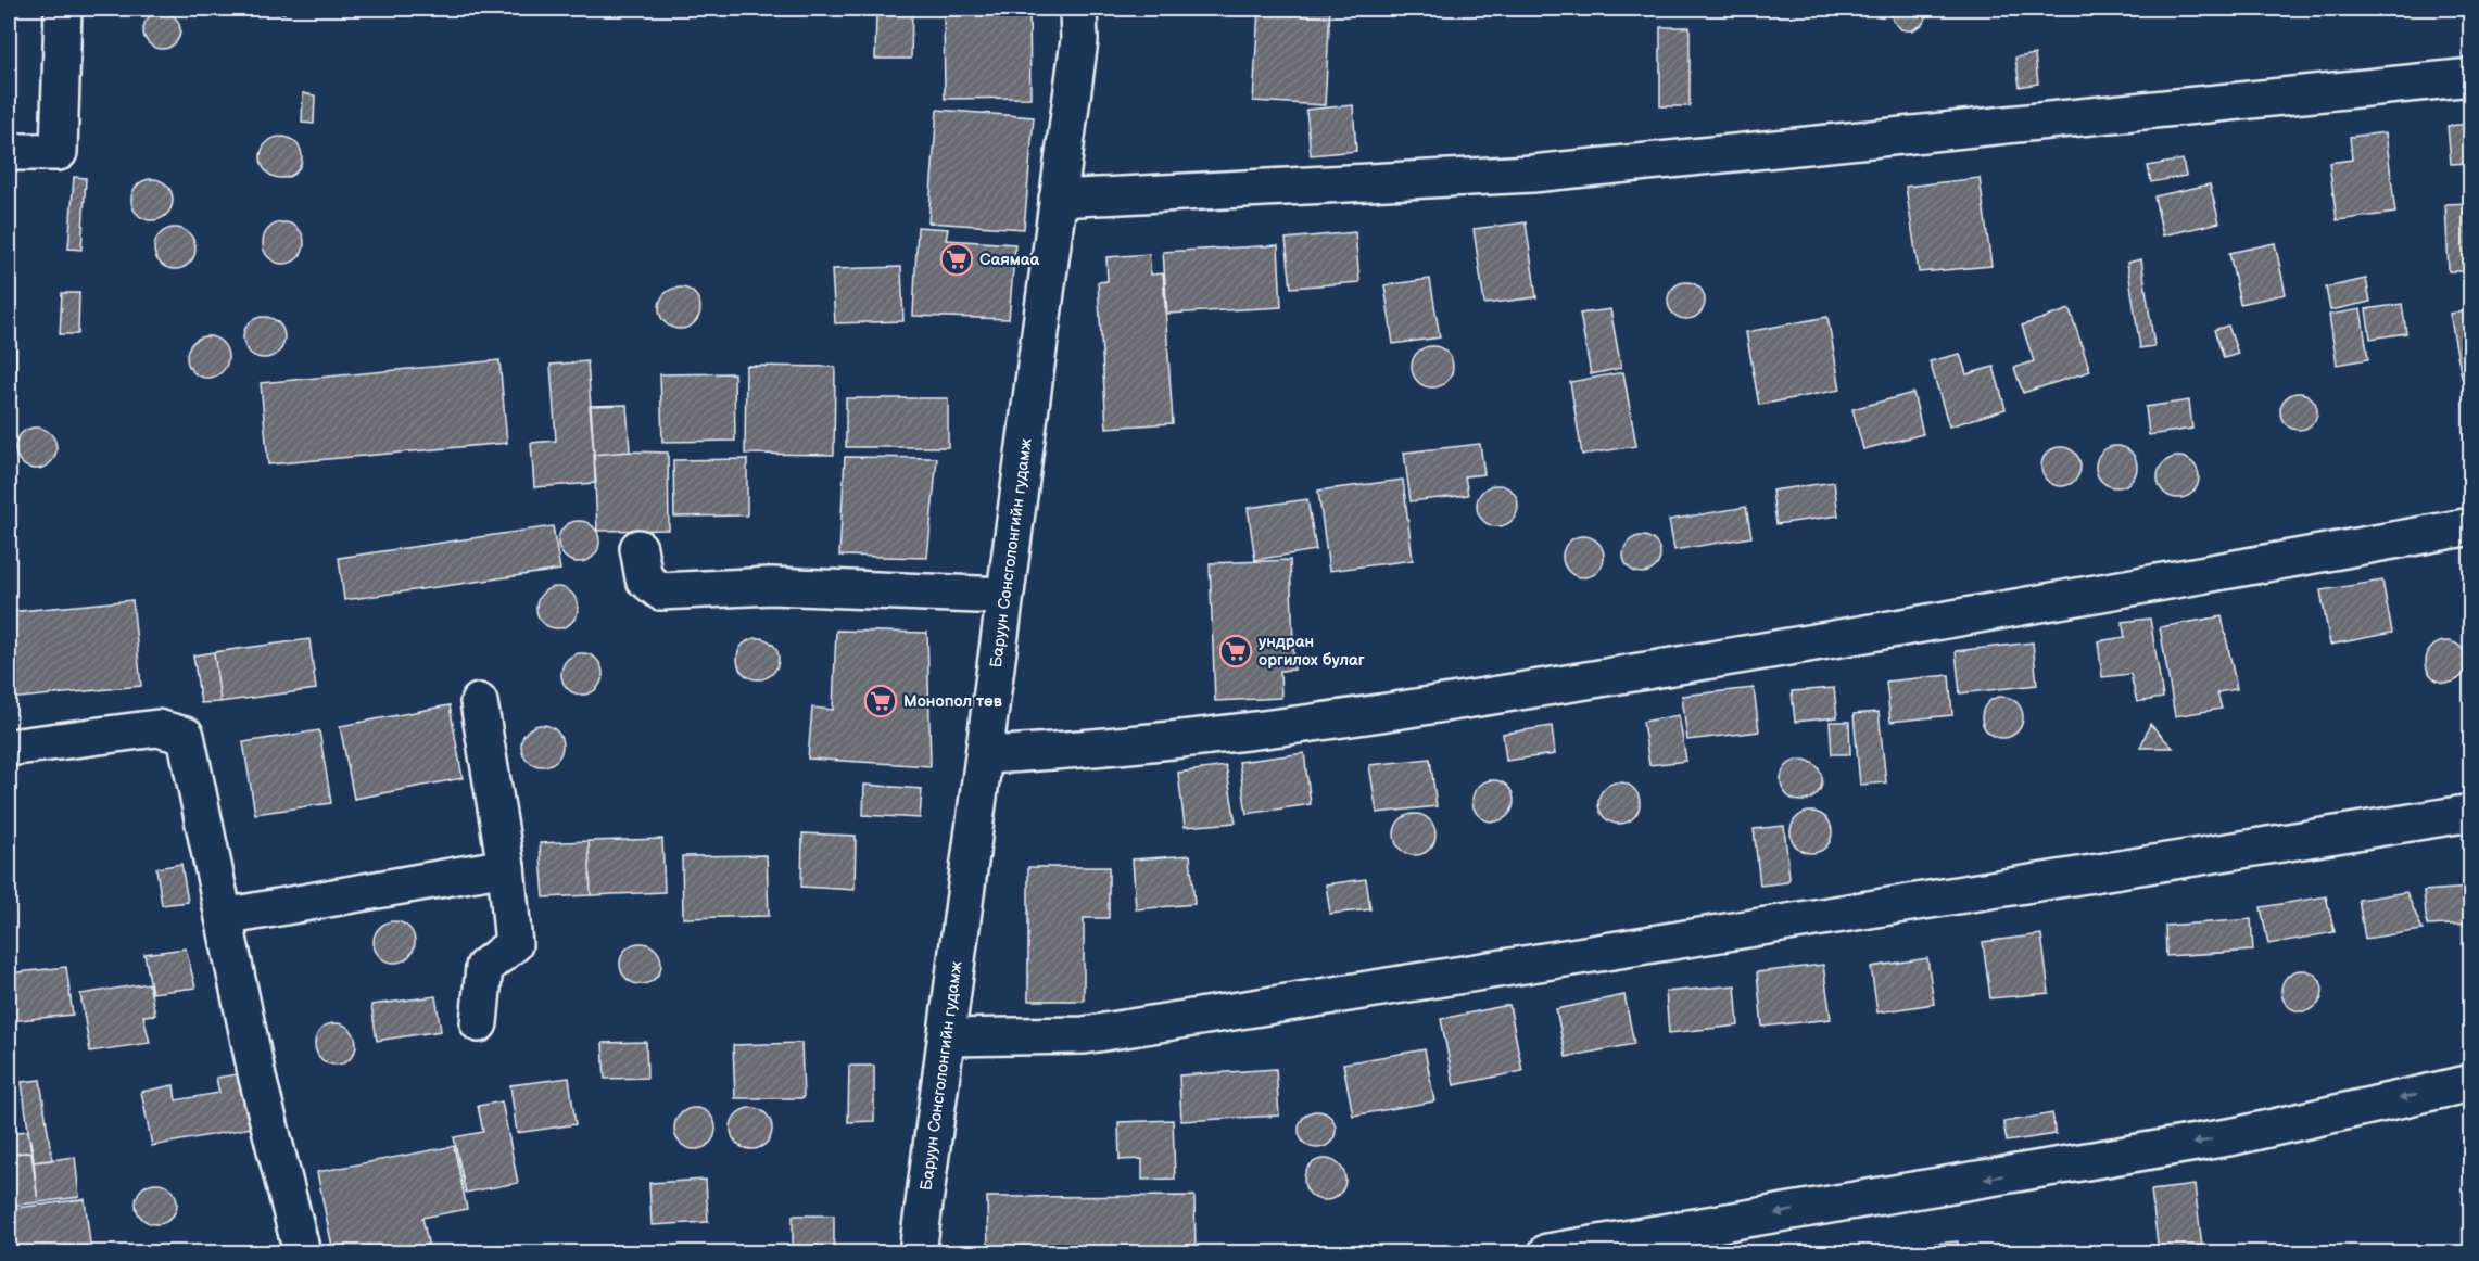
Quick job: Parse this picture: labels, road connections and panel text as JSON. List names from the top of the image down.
{
  "streets": {
    "street": ["Баруун Сонсголонгийн гудамж"]
  },
  "places": {
    "supermarket": ["Саямаа", "ундран оргилох булаг", "Монопол төв"]
  }
}
